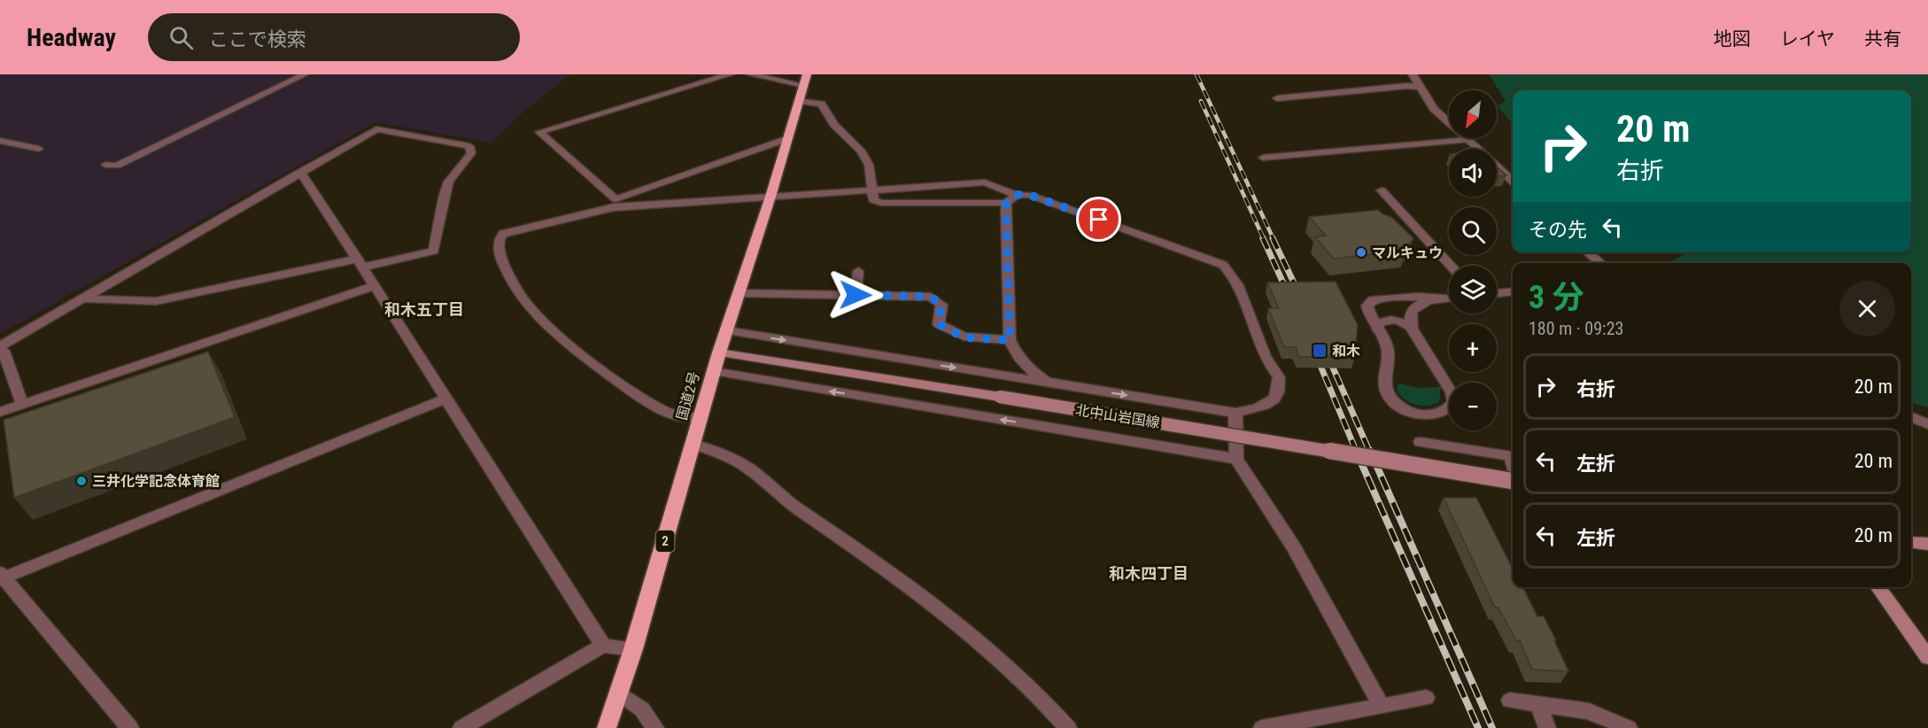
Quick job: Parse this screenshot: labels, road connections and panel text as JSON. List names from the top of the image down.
{
  "streets": {
    "highway": ["国道2号", "2"],
    "main road": ["北中山岩国線"]
  },
  "crossings": [
    ["国道2号", "北中山岩国線"]
  ],
  "districts": ["和木五丁目", "和木四丁目"],
  "places": {
    "other": ["マルキュウ", "三井化学記念体育館"],
    "transit": ["和木"]
  },
  "north": "bottom left",
  "page": {
    "header": "Headway",
    "search": "ここで検索",
    "nav": ["地図", "レイヤ", "共有"],
    "map_buttons": ["+", "−"],
    "turn": ["20 m", "右折"],
    "then": "その先",
    "heading": ["3 分", "180 m · 09:23"],
    "list": [
      {
        "name": "右折",
        "value": "20 m"
      },
      {
        "name": "左折",
        "value": "20 m"
      },
      {
        "name": "左折",
        "value": "20 m"
      }
    ]
  }
}
